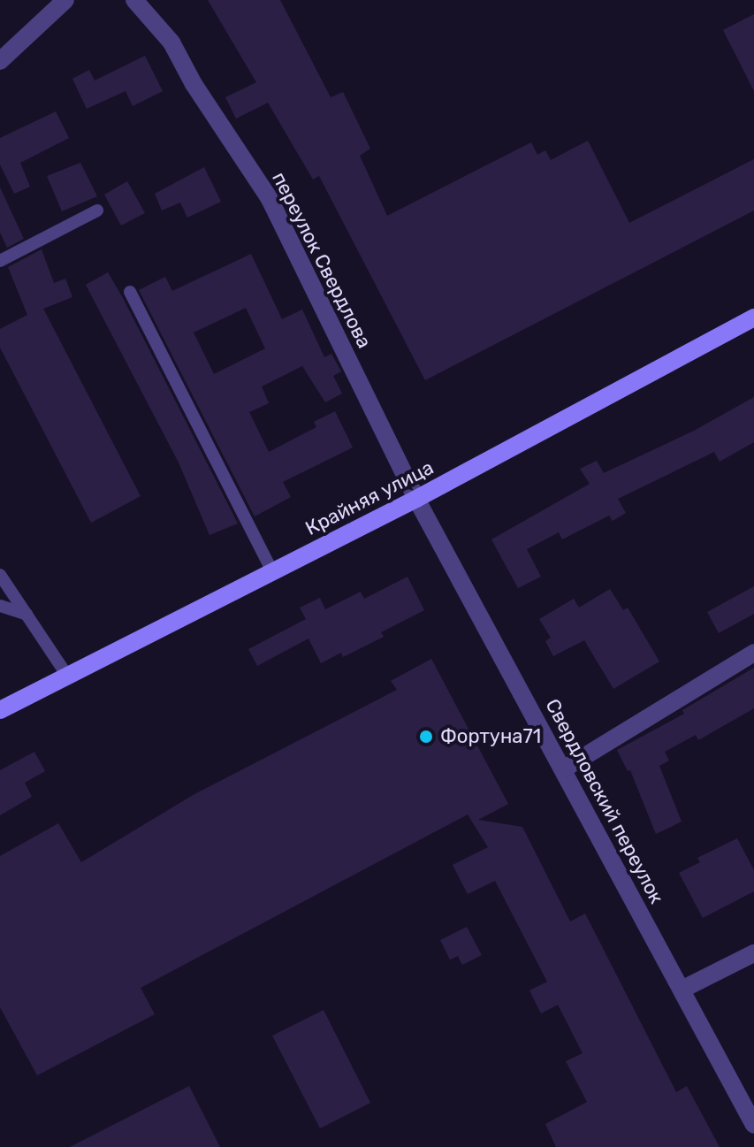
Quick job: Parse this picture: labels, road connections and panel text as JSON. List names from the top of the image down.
{
  "streets": {
    "main road": ["Крайняя улица"],
    "street": ["переулок Свердлова", "Свердловский переулок"]
  },
  "crossings": [
    ["переулок Свердлова", "Крайняя улица"],
    ["переулок Свердлова", "Свердловский переулок"],
    ["Крайняя улица", "Свердловский переулок"]
  ],
  "places": ["Фортуна71"]
}
